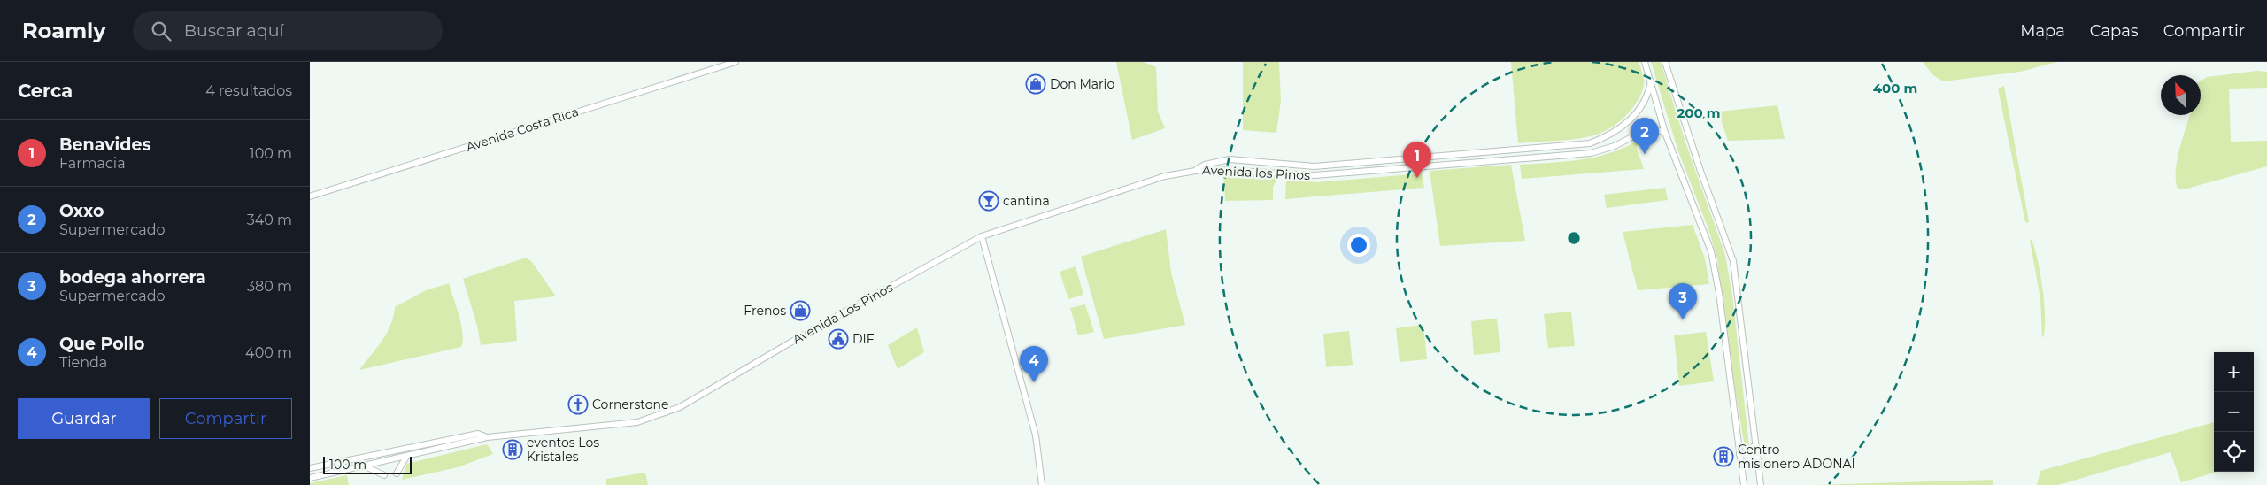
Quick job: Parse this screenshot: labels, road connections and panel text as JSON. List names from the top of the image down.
{
  "streets": {
    "street": ["Avenida Costa Rica", "Avenida los Pinos", "Avenida Los Pinos"]
  },
  "crossings": [
    ["Avenida los Pinos", "Avenida Los Pinos"]
  ],
  "places": {
    "shop": ["Don Mario", "Frenos"],
    "bar": ["cantina"],
    "public building": ["DIF"],
    "church": ["Cornerstone"],
    "building": ["eventos Los Kristales", "Centro misionero ADONAI"]
  },
  "scale_bar": "100 m",
  "north": "top left",
  "page": {
    "header": "Roamly",
    "search": "Buscar aquí",
    "nav": ["Mapa", "Capas", "Compartir"],
    "heading": ["Cerca", "4 resultados"],
    "pins": [
      "2",
      "1",
      "3",
      "4"
    ],
    "list": [
      {
        "mark": "1",
        "name": "Benavides",
        "note": "Farmacia",
        "value": "100 m"
      },
      {
        "mark": "2",
        "name": "Oxxo",
        "note": "Supermercado",
        "value": "340 m"
      },
      {
        "mark": "3",
        "name": "bodega ahorrera",
        "note": "Supermercado",
        "value": "380 m"
      },
      {
        "mark": "4",
        "name": "Que Pollo",
        "note": "Tienda",
        "value": "400 m"
      }
    ],
    "map_buttons": ["+", "−"],
    "buttons": ["Guardar", "Compartir"],
    "scale": "100 m"
  },
  "rings": ["400 m", "200 m"]
}
